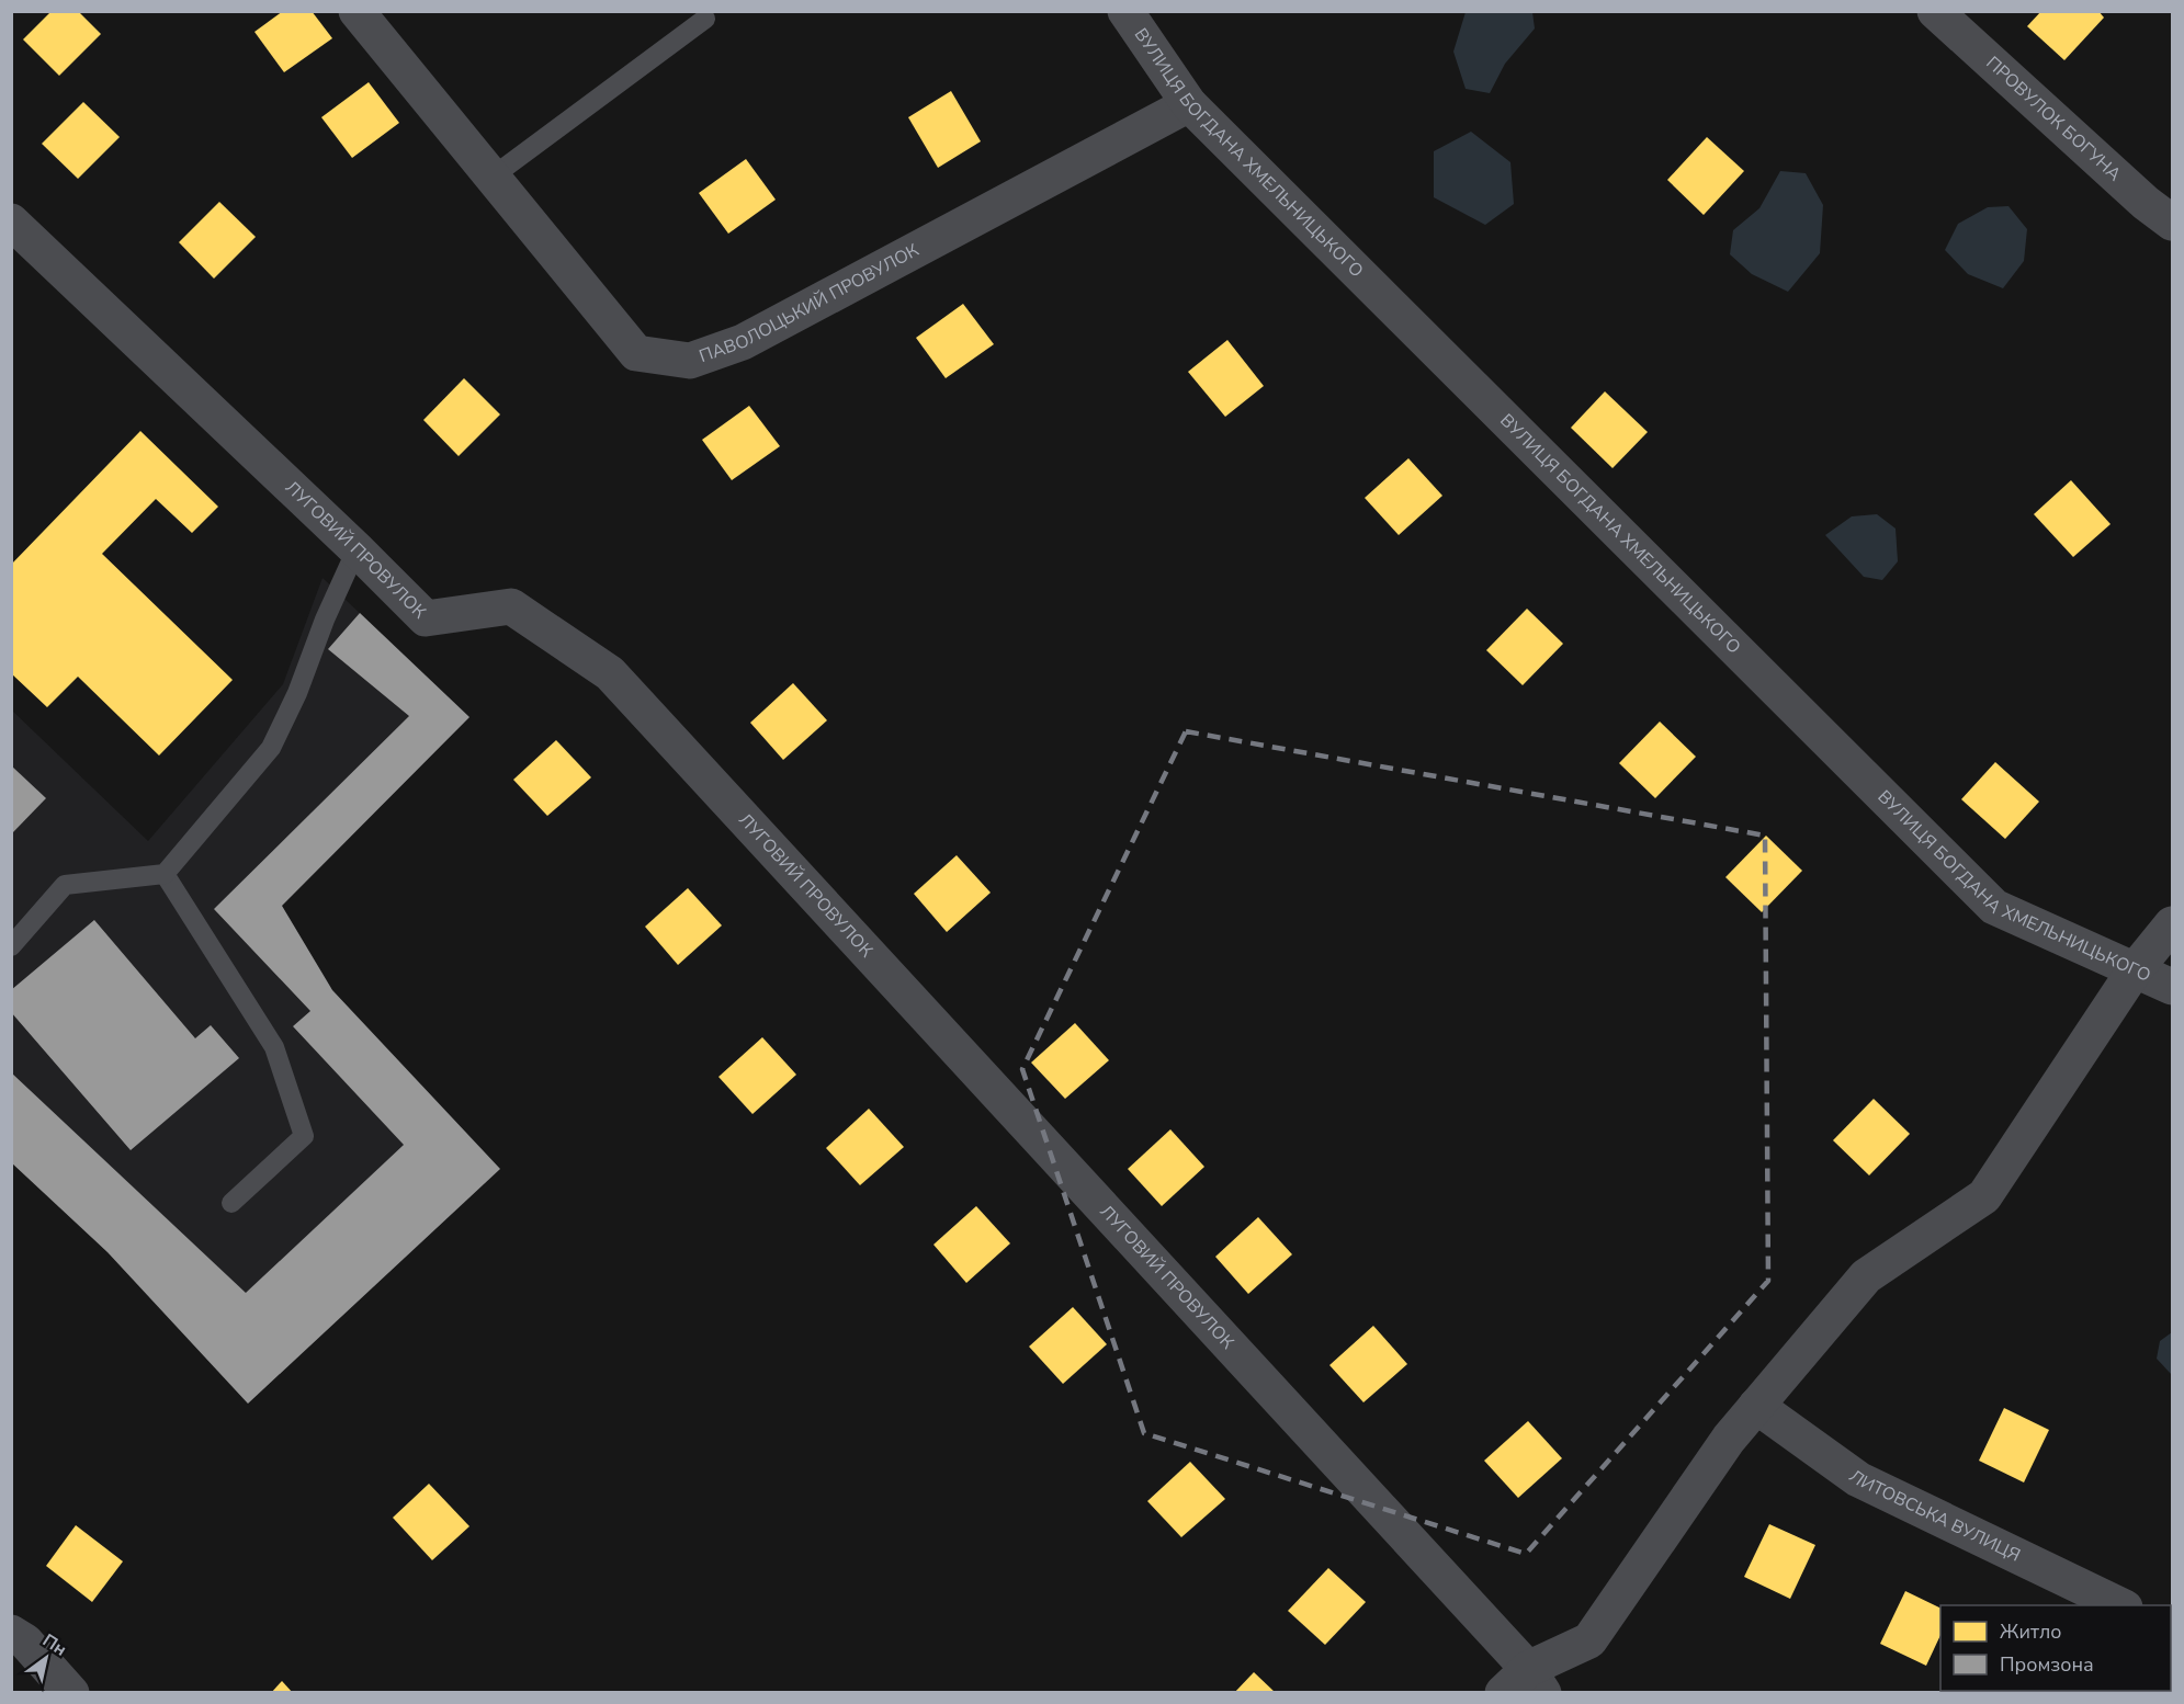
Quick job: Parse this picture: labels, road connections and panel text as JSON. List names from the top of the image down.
{
  "streets": {
    "street": [
      "ПРОВУЛОК БОГУНА",
      "ВУЛИЦЯ БОГДАНА ХМЕЛЬНИЦЬКОГО",
      "ПАВОЛОЦЬКИЙ ПРОВУЛОК",
      "ЛУГОВИЙ ПРОВУЛОК",
      "ЛИТОВСЬКА ВУЛИЦЯ"
    ]
  },
  "crossings": [
    ["ВУЛИЦЯ БОГДАНА ХМЕЛЬНИЦЬКОГО", "ПАВОЛОЦЬКИЙ ПРОВУЛОК"]
  ],
  "legend": ["Житло", "Промзона"],
  "north": "top right"
}
